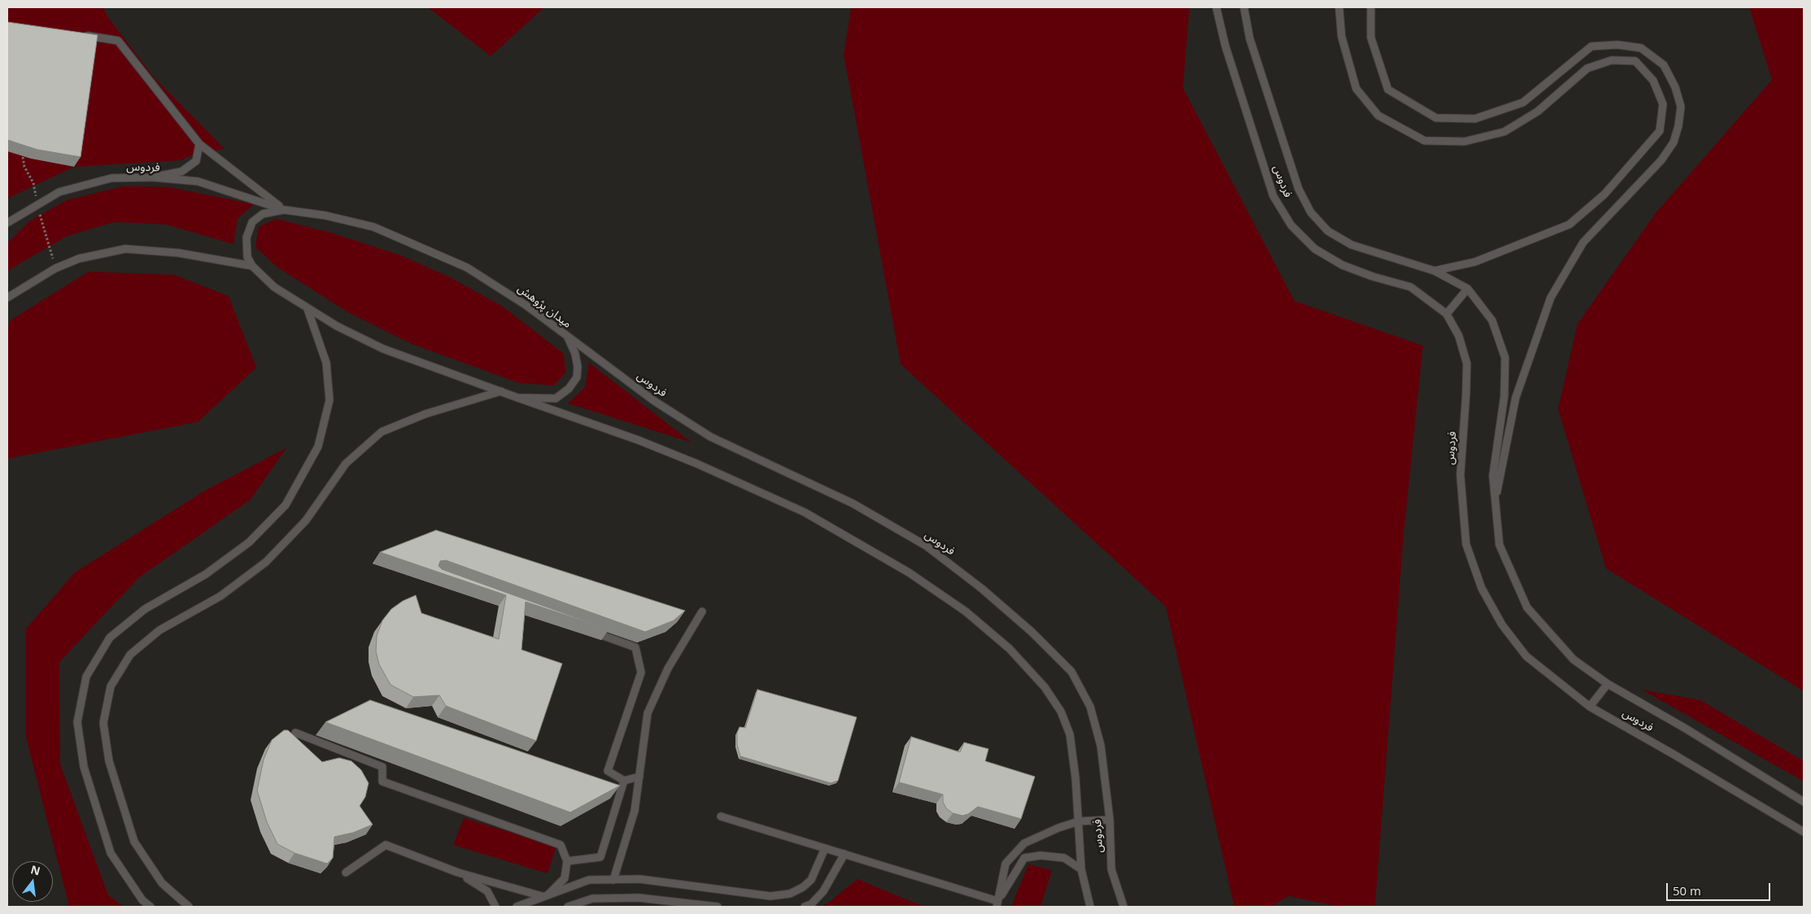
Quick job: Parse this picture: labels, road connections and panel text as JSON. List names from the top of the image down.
{
  "streets": {
    "lane": ["فردوس", "میدان پژوهش"]
  },
  "crossings": [
    ["فردوس", "میدان پژوهش"]
  ],
  "scale_bar": "50 m",
  "north": "top"
}
